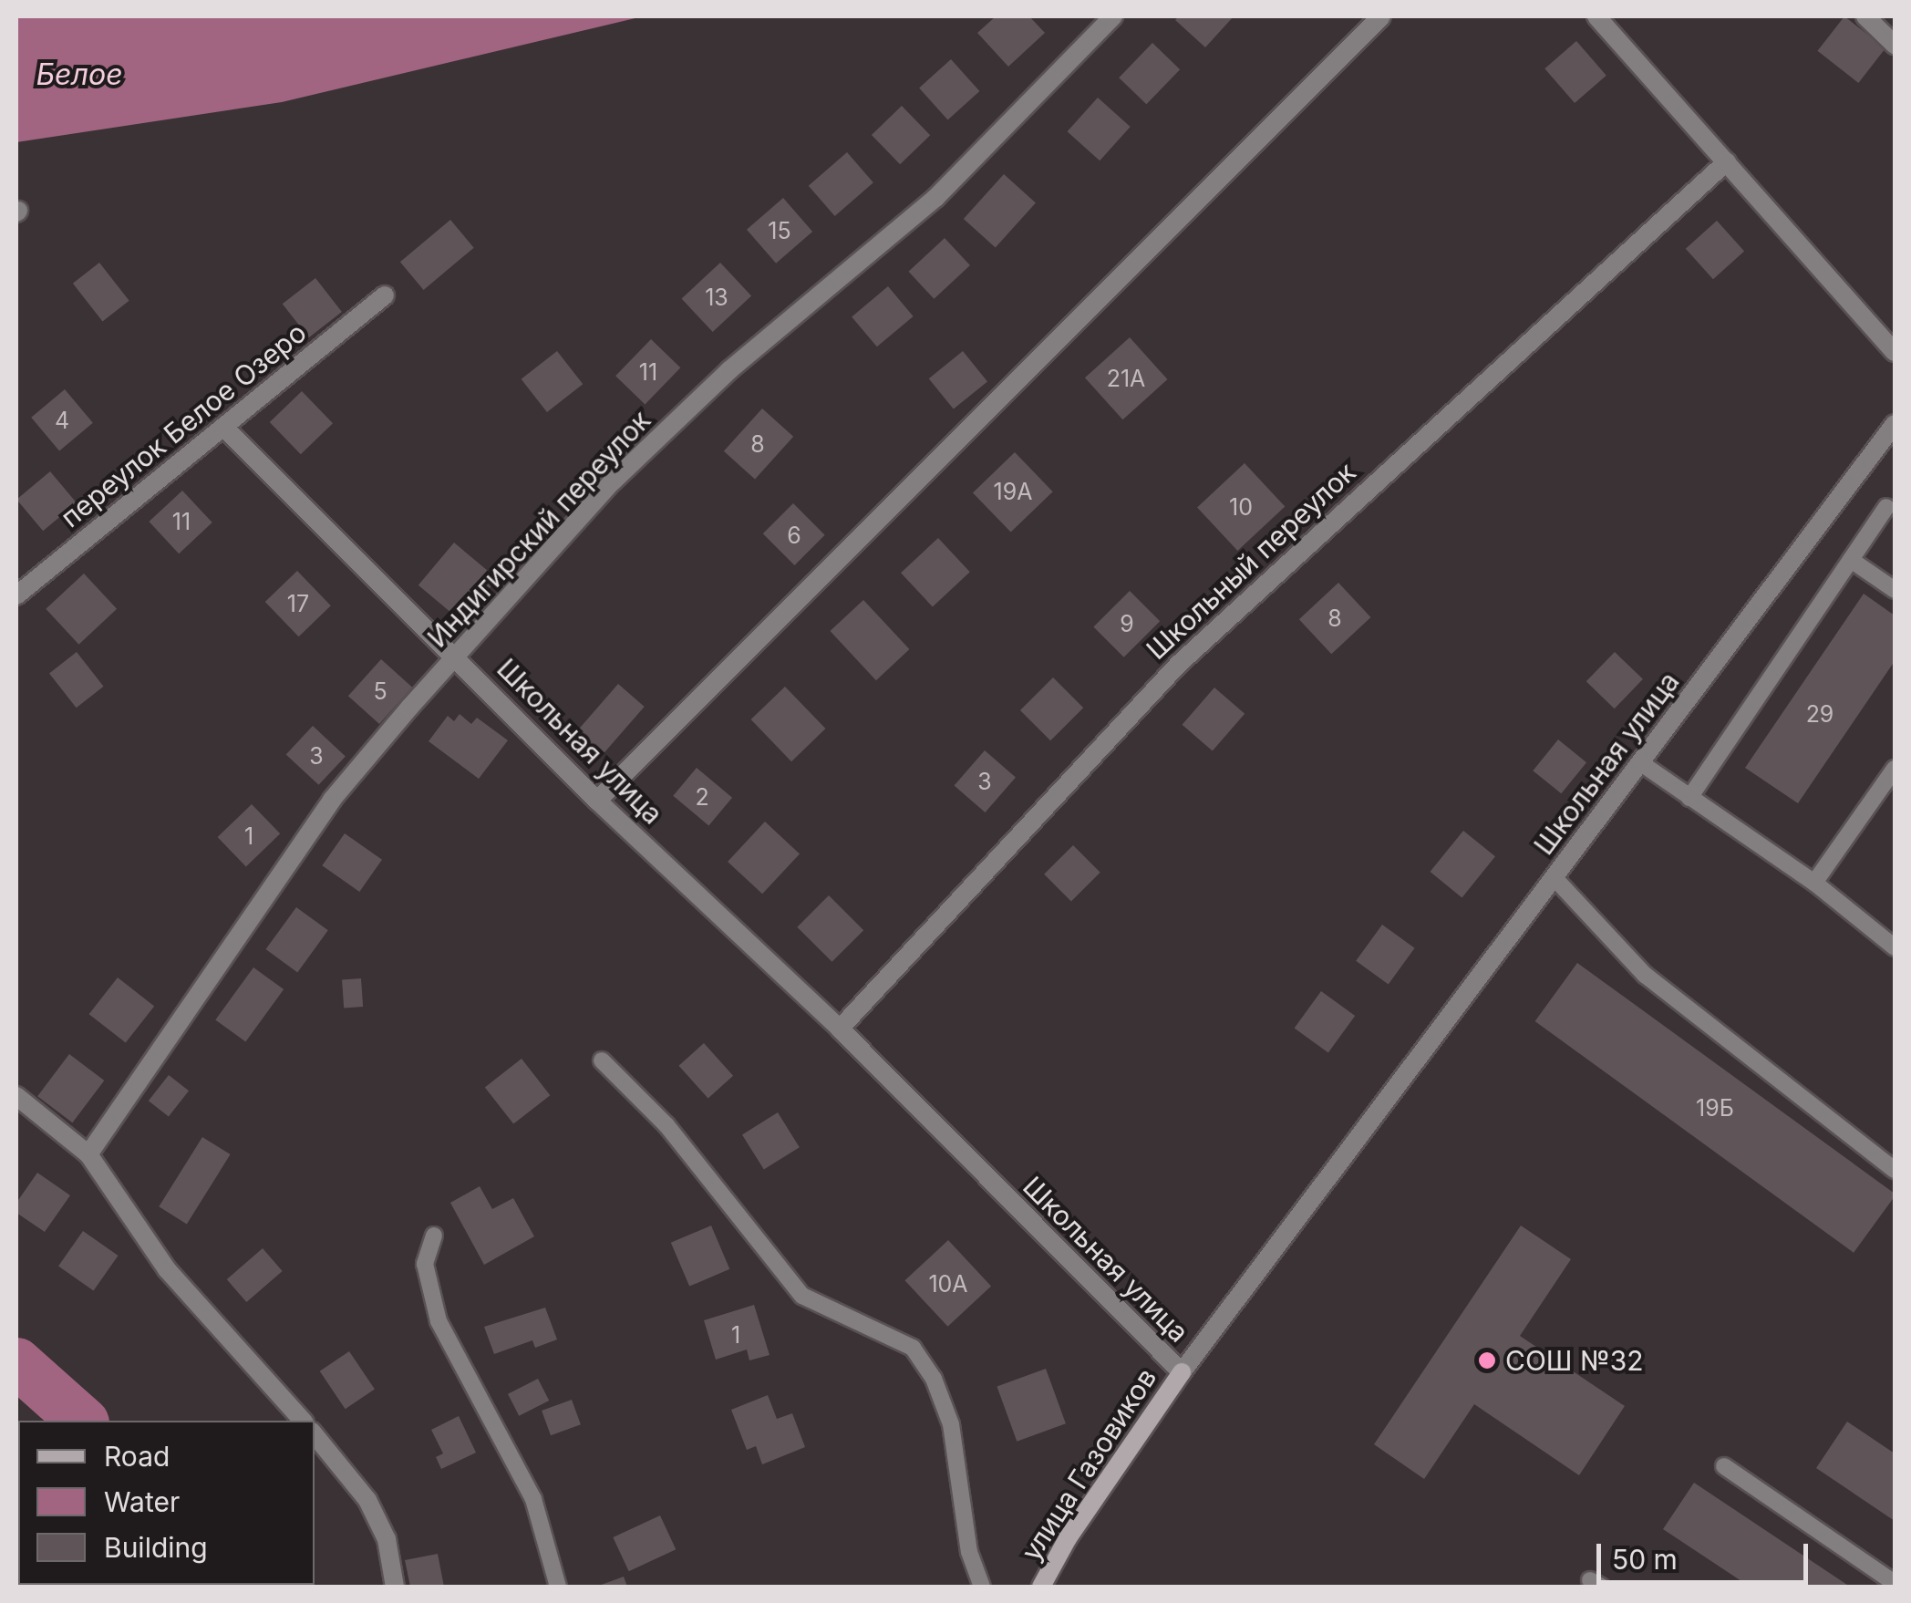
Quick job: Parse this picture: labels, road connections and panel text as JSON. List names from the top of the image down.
{
  "streets": {
    "street": [
      "переулок Белое Озеро",
      "Индигирский переулок",
      "Школьный переулок",
      "Школьная улица",
      "улица Газовиков"
    ]
  },
  "crossings": [
    ["переулок Белое Озеро", "Школьная улица"],
    ["Индигирский переулок", "Школьная улица"],
    ["Школьный переулок", "Школьная улица"],
    ["Школьная улица", "улица Газовиков"]
  ],
  "water": ["Белое"],
  "places": ["СОШ №32"],
  "house_numbers": [
    "15",
    "13",
    "11",
    "21А",
    "4",
    "8",
    "19А",
    "10",
    "11",
    "6",
    "17",
    "8",
    "9",
    "5",
    "29",
    "3",
    "3",
    "2",
    "1",
    "19Б",
    "10А",
    "1"
  ],
  "legend": ["Road", "Water", "Building"],
  "scale_bar": "50 m"
}
